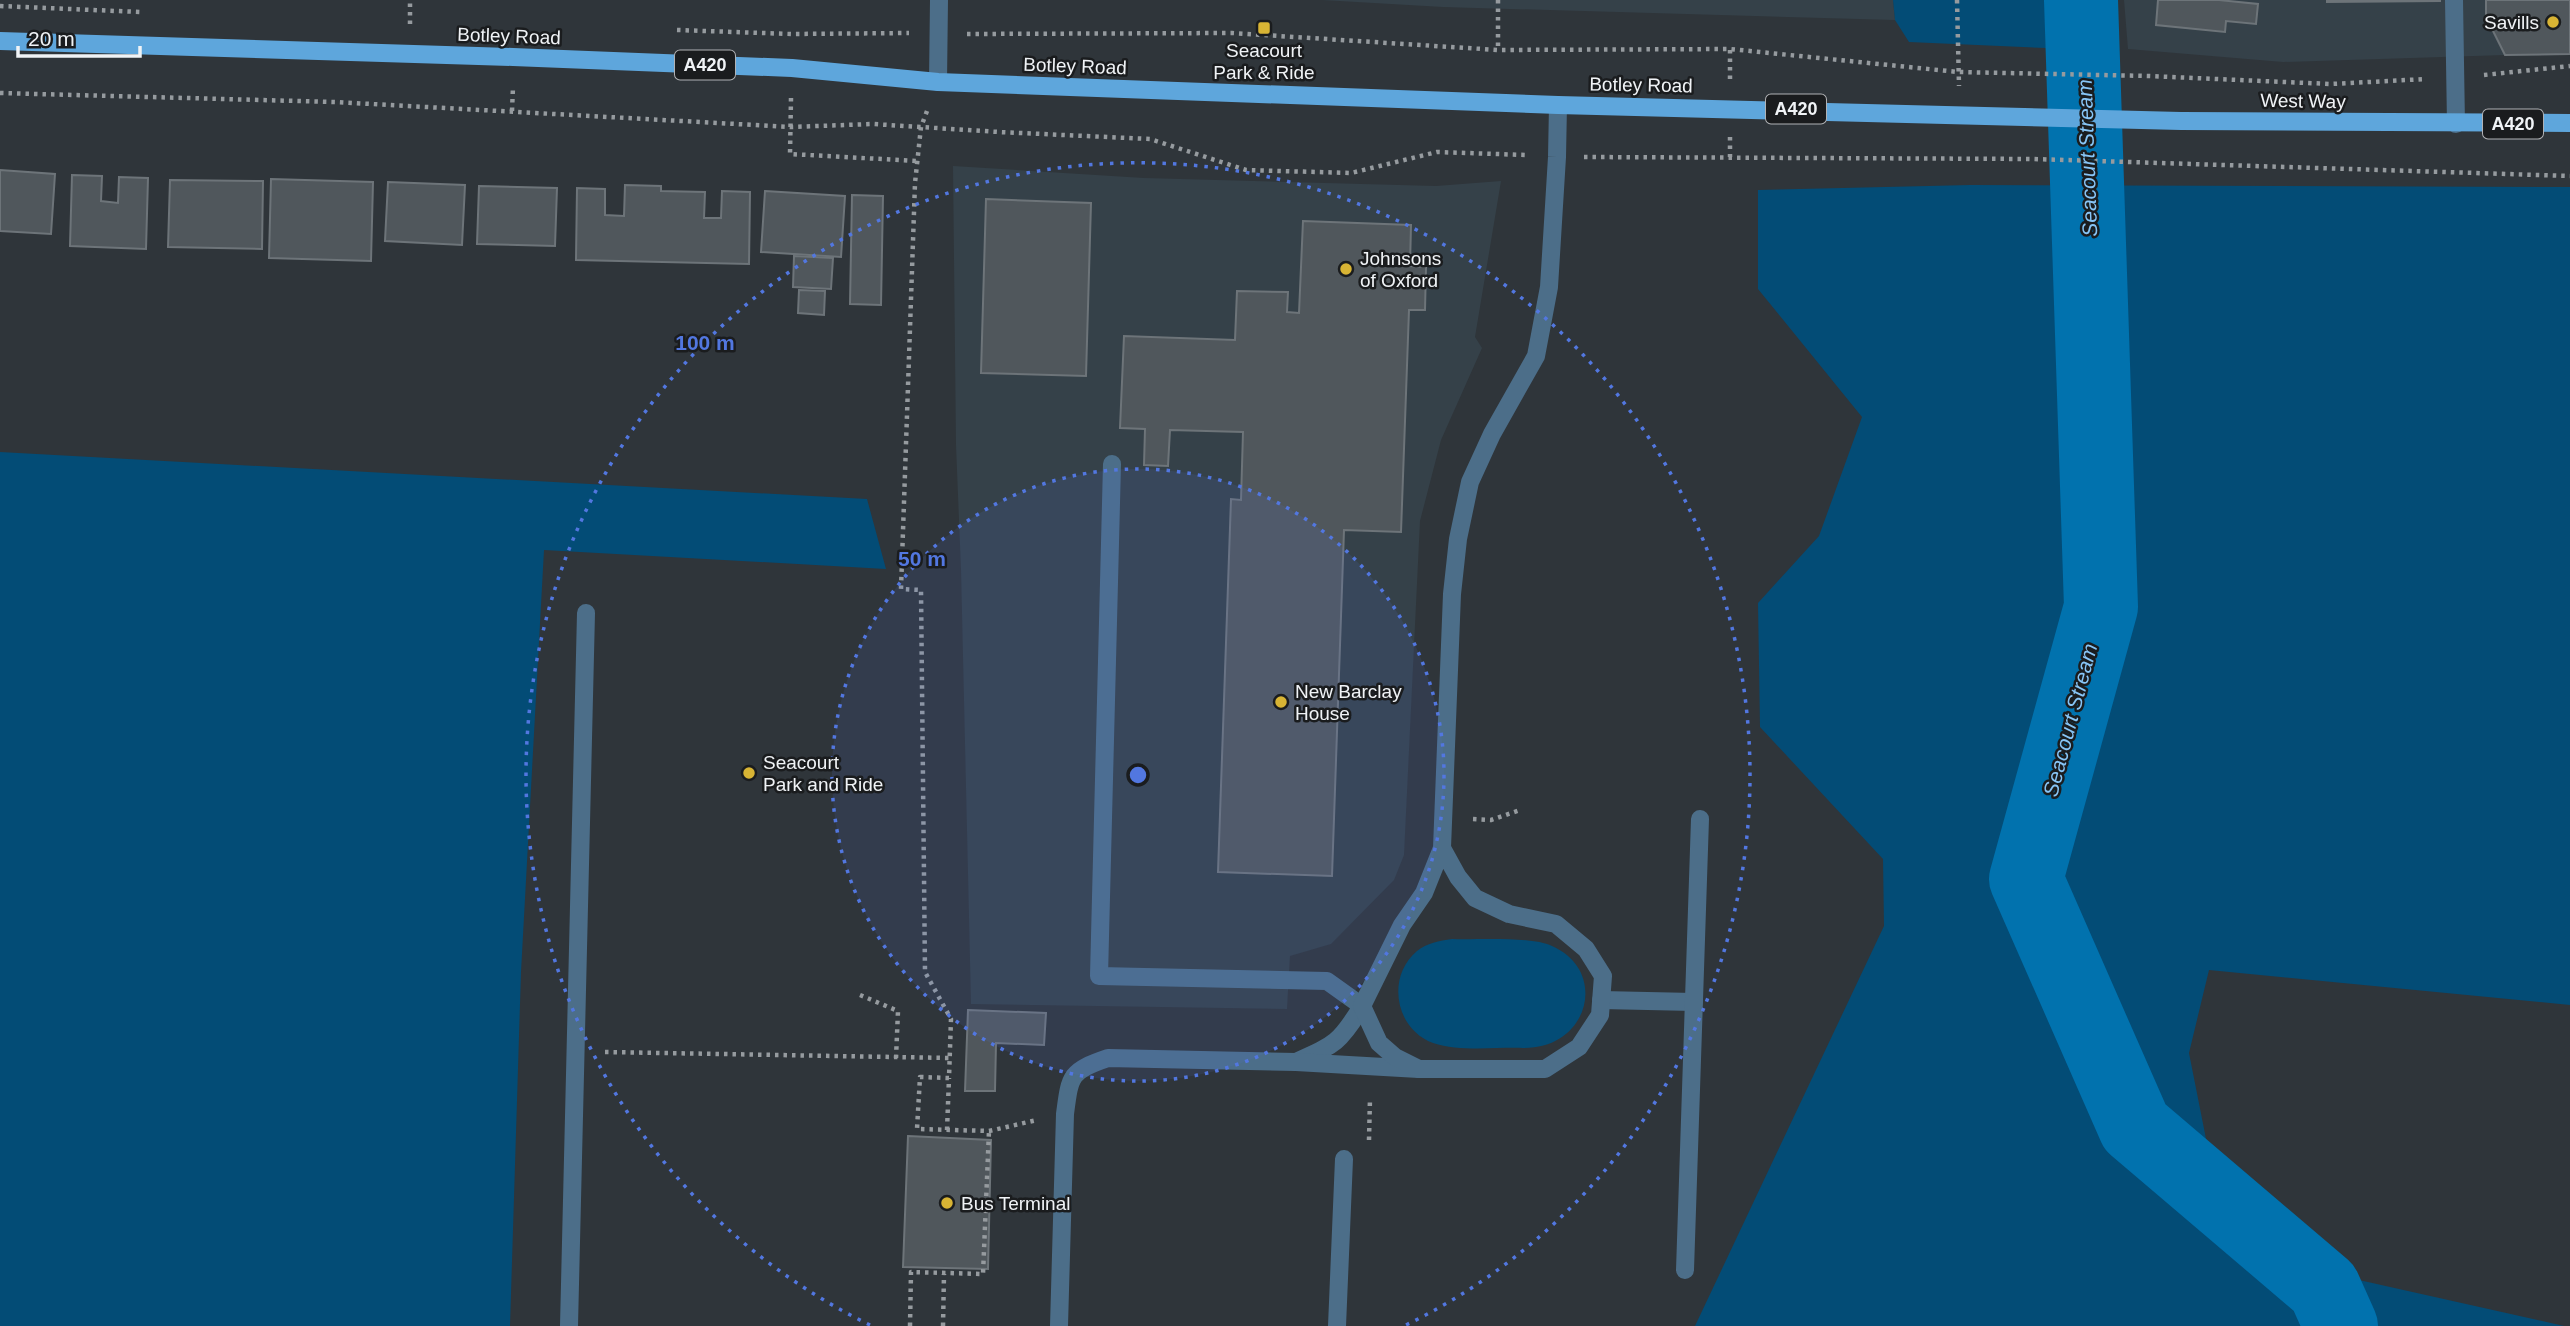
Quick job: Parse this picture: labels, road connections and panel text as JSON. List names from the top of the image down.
{
  "streets": {
    "main road": ["Botley Road", "A420", "West Way"]
  },
  "crossings": [
    ["Botley Road", "West Way"]
  ],
  "water": ["Seacourt Stream"],
  "places": {
    "other": [
      "Savills",
      "Johnsons of Oxford",
      "New Barclay House",
      "Seacourt Park and Ride",
      "Bus Terminal"
    ],
    "transit": ["Seacourt Park & Ride"]
  },
  "scale_bar": "20 m",
  "rings": ["100 m", "50 m"]
}
